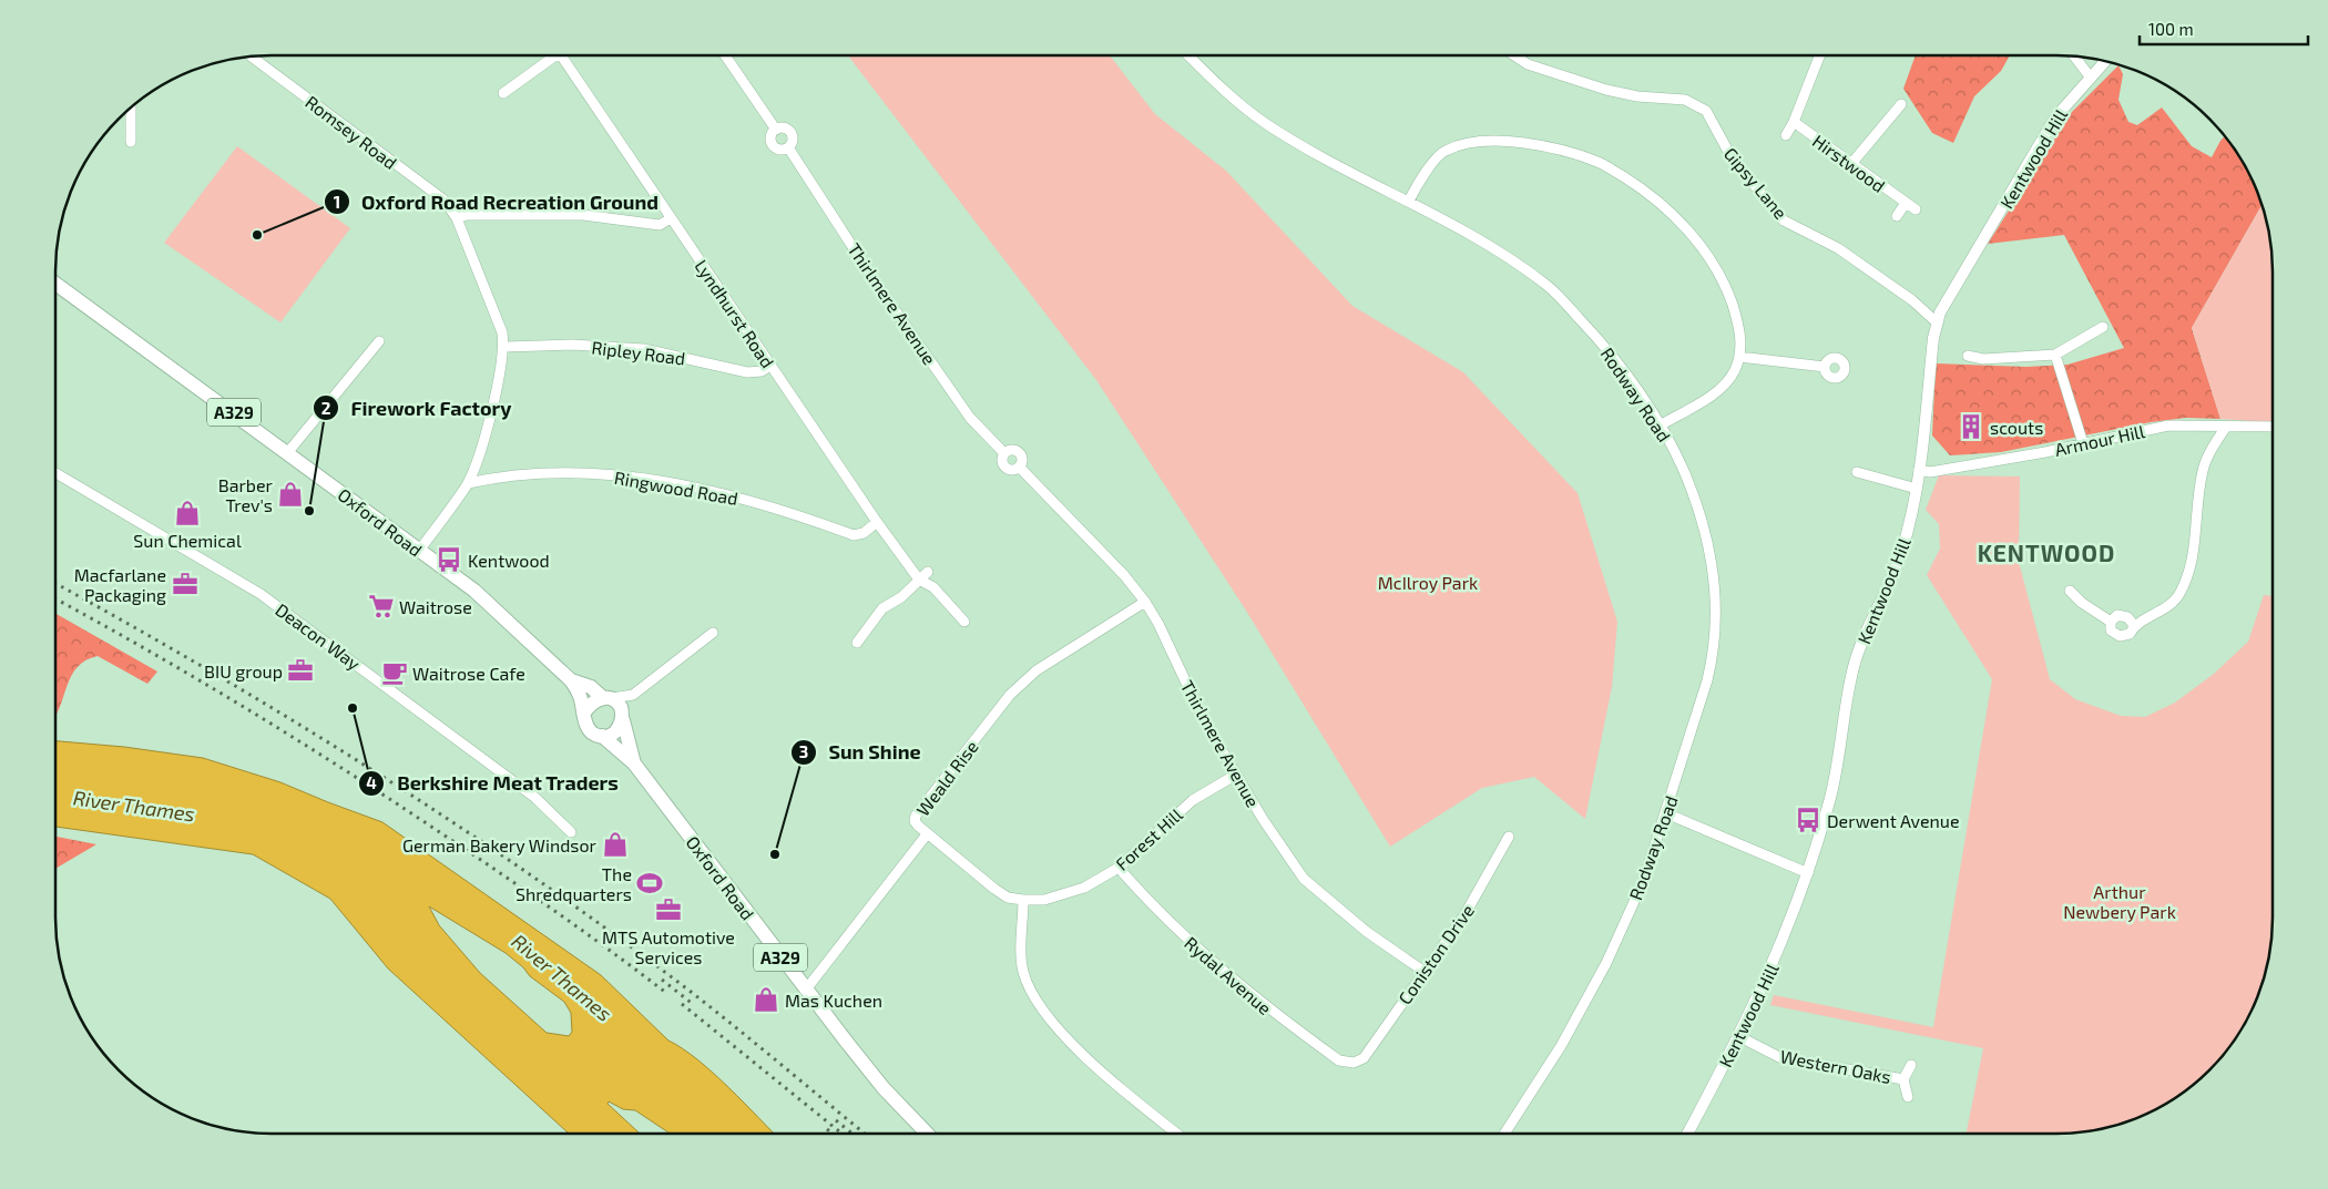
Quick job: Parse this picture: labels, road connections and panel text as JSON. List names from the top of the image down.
{
  "streets": {
    "main road": ["A329", "Oxford Road"],
    "street": [
      "Romsey Road",
      "Kentwood Hill",
      "Hirstwood",
      "Gipsy Lane",
      "Thirlmere Avenue",
      "Lyndhurst Road",
      "Ripley Road",
      "Rodway Road",
      "Armour Hill",
      "Ringwood Road",
      "Deacon Way",
      "Weald Rise",
      "Forest Hill",
      "Coniston Drive",
      "Rydal Avenue",
      "Western Oaks"
    ]
  },
  "crossings": [
    ["Romsey Road", "Ripley Road"],
    ["Romsey Road", "Ringwood Road"],
    ["Romsey Road", "Oxford Road"],
    ["Kentwood Hill", "Gipsy Lane"],
    ["Kentwood Hill", "Armour Hill"],
    ["Kentwood Hill", "Western Oaks"],
    ["Thirlmere Avenue", "Weald Rise"],
    ["Thirlmere Avenue", "Forest Hill"],
    ["Thirlmere Avenue", "Coniston Drive"],
    ["Lyndhurst Road", "Ripley Road"],
    ["Lyndhurst Road", "Ringwood Road"],
    ["Oxford Road", "Weald Rise"],
    ["Forest Hill", "Rydal Avenue"],
    ["Coniston Drive", "Rydal Avenue"]
  ],
  "districts": ["KENTWOOD"],
  "water": ["River Thames"],
  "parks": ["McIlroy Park", "Arthur Newbery Park"],
  "places": {
    "other": [
      "Oxford Road Recreation Ground",
      "Firework Factory",
      "Berkshire Meat Traders",
      "Sun Shine"
    ],
    "building": ["scouts"],
    "shop": [
      "Barber Trev's",
      "Sun Chemical",
      "German Bakery Windsor",
      "Mas Kuchen"
    ],
    "bus stop": ["Kentwood", "Derwent Avenue"],
    "office": ["Macfarlane Packaging", "BIU group", "MTS Automotive Services"],
    "supermarket": ["Waitrose"],
    "cafe": ["Waitrose Cafe"],
    "sports": ["The Shredquarters"]
  },
  "scale_bar": "100 m"
}
